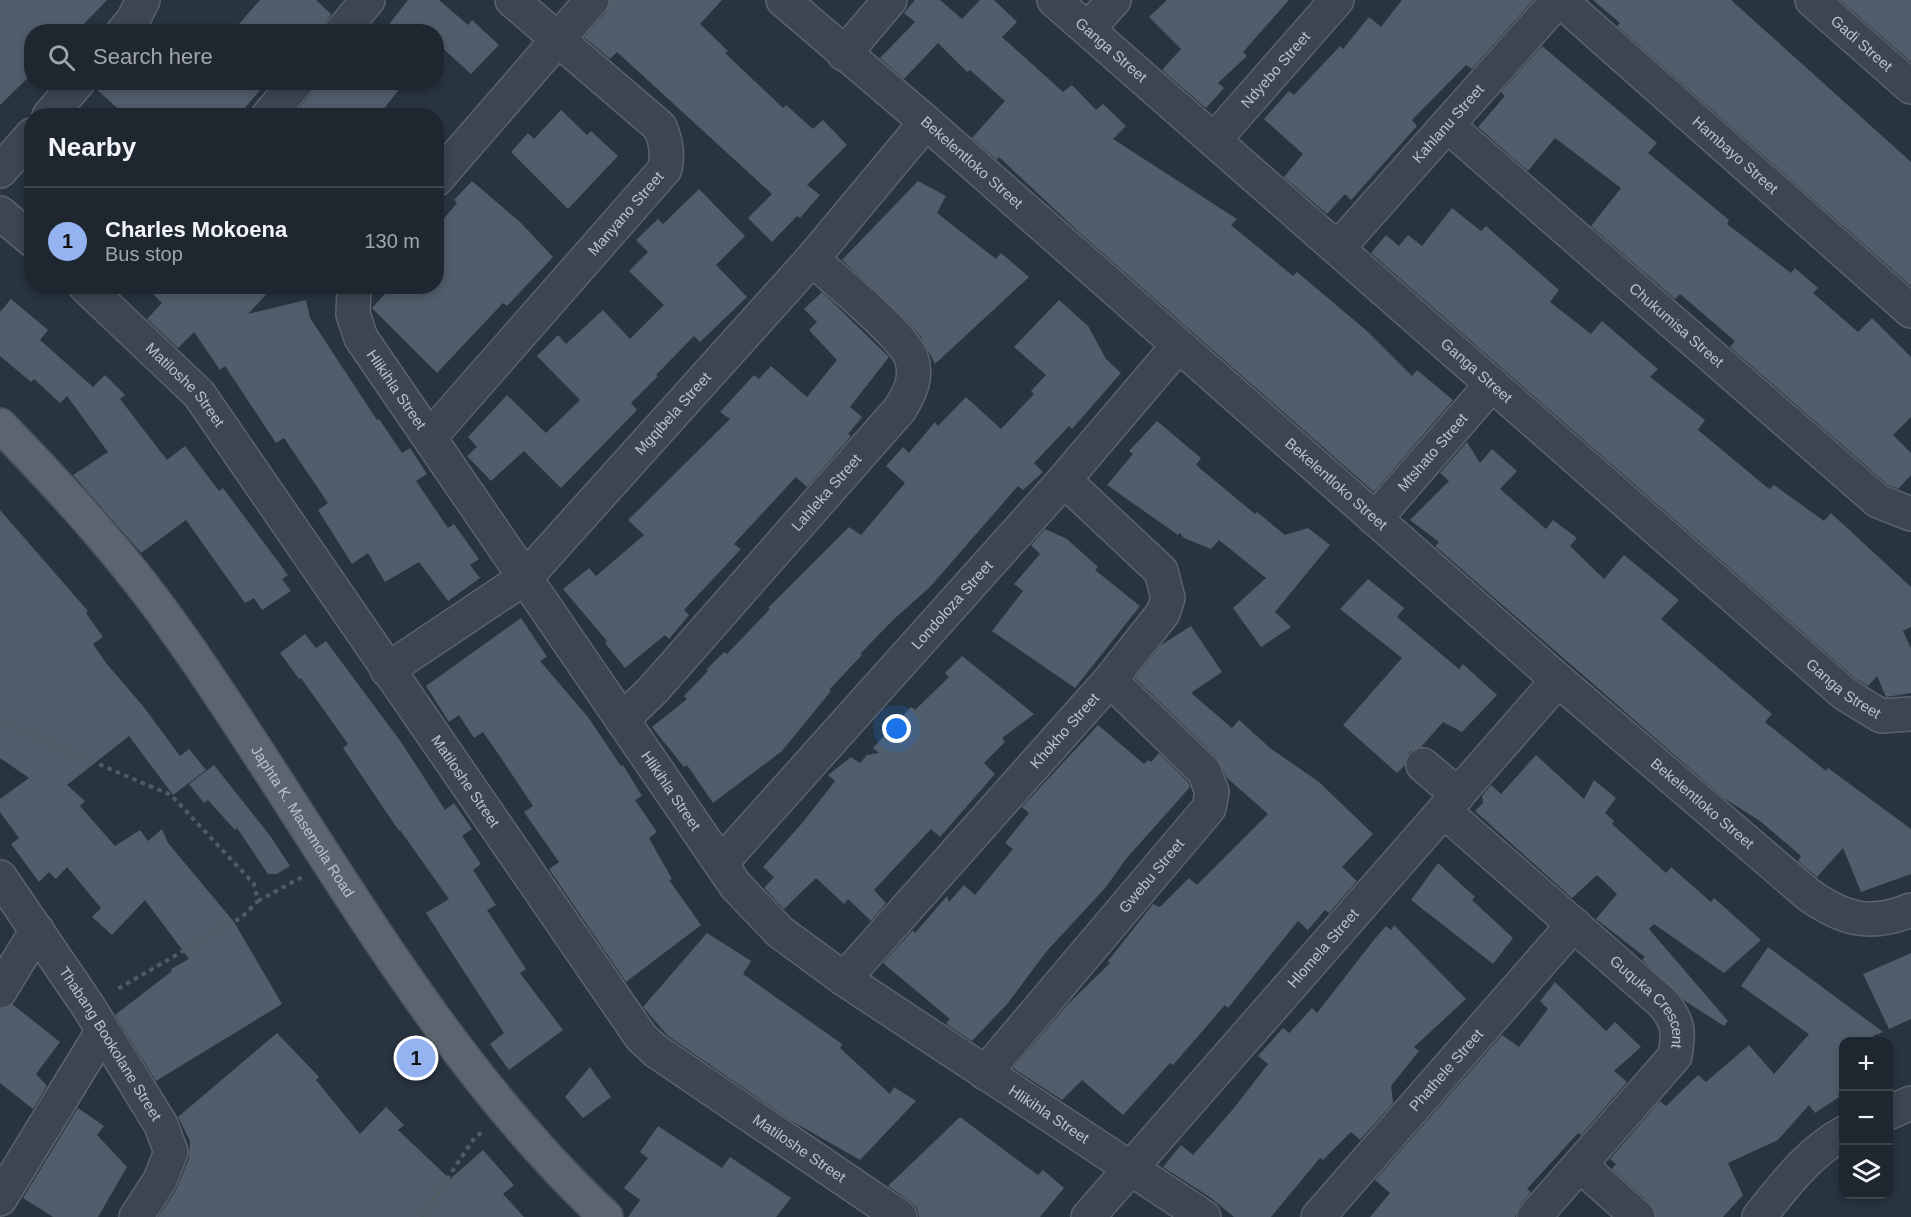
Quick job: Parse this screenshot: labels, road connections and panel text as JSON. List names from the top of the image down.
{
  "streets": {
    "main road": ["Japhta K. Masemola Road"],
    "street": [
      "Gadi Street",
      "Ganga Street",
      "Ndyebo Street",
      "Kahlanu Street",
      "Hambayo Street",
      "Bekelentloko Street",
      "Manyano Street",
      "Chukumisa Street",
      "Matiloshe Street",
      "Hlikihla Street",
      "Mgqibela Street",
      "Mtshato Street",
      "Lahleka Street",
      "Londoloza Street",
      "Khokho Street",
      "Gwebu Street",
      "Hlomela Street",
      "Guquka Crescent",
      "Thabang Bookolane Street",
      "Phathele Street"
    ]
  },
  "crossings": [
    ["Ganga Street", "Ndyebo Street"],
    ["Ganga Street", "Kahlanu Street"],
    ["Ganga Street", "Mtshato Street"],
    ["Kahlanu Street", "Hambayo Street"],
    ["Kahlanu Street", "Chukumisa Street"],
    ["Bekelentloko Street", "Mgqibela Street"],
    ["Bekelentloko Street", "Mtshato Street"],
    ["Bekelentloko Street", "Londoloza Street"],
    ["Bekelentloko Street", "Hlomela Street"],
    ["Manyano Street", "Hlikihla Street"],
    ["Matiloshe Street", "Mgqibela Street"],
    ["Hlikihla Street", "Mgqibela Street"],
    ["Hlikihla Street", "Lahleka Street"],
    ["Hlikihla Street", "Londoloza Street"],
    ["Hlikihla Street", "Khokho Street"],
    ["Hlikihla Street", "Gwebu Street"],
    ["Hlikihla Street", "Hlomela Street"],
    ["Mgqibela Street", "Lahleka Street"],
    ["Londoloza Street", "Khokho Street"],
    ["Khokho Street", "Gwebu Street"],
    ["Hlomela Street", "Guquka Crescent"],
    ["Guquka Crescent", "Phathele Street"]
  ],
  "page": {
    "search": "Search here",
    "heading": "Nearby",
    "list": [
      {
        "mark": "1",
        "name": "Charles Mokoena",
        "note": "Bus stop",
        "value": "130 m"
      }
    ],
    "pins": "1",
    "map_buttons": ["+", "−"]
  }
}
